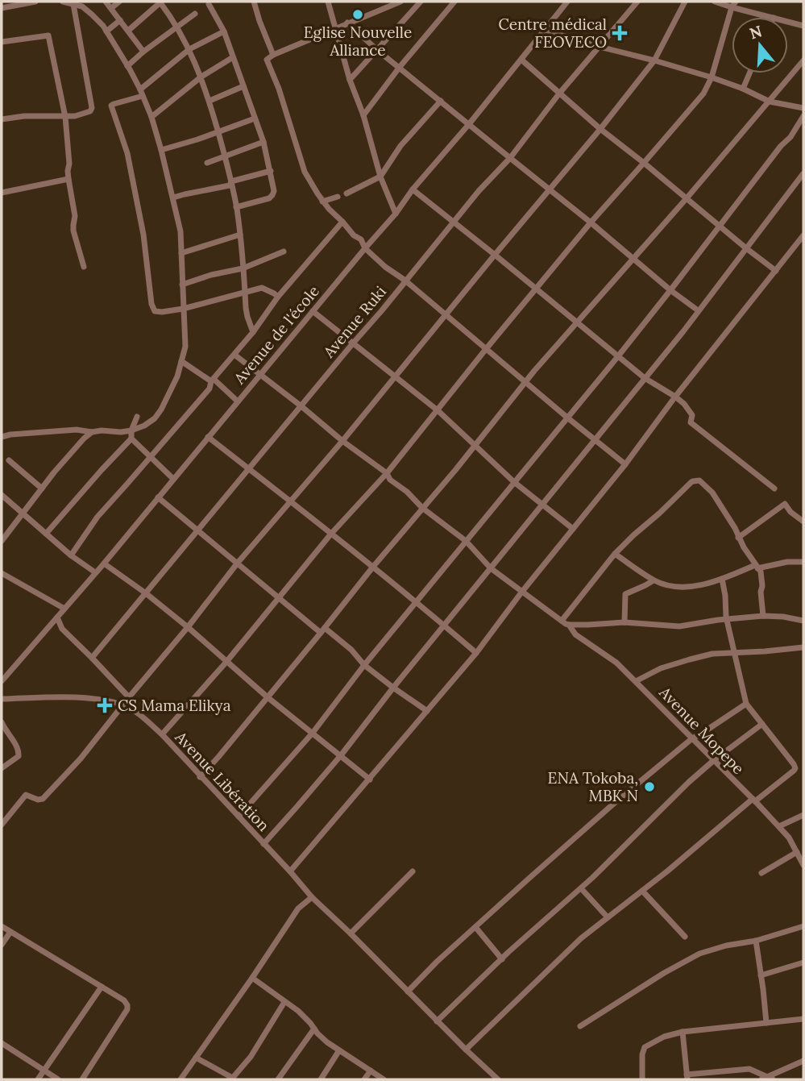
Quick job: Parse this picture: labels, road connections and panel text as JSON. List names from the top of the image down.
{
  "streets": {
    "street": [
      "Avenue Ruki",
      "Avenue de l'école",
      "Avenue Mopepe",
      "Avenue Libération"
    ]
  },
  "crossings": [
    ["Avenue Ruki", "Avenue Mopepe"],
    ["Avenue de l'école", "Avenue Mopepe"]
  ],
  "places": {
    "other": ["Eglise Nouvelle Alliance", "ENA Tokoba, MBK N"],
    "health": ["Centre médical FEOVECO", "CS Mama Elikya"]
  },
  "north": "top"
}
